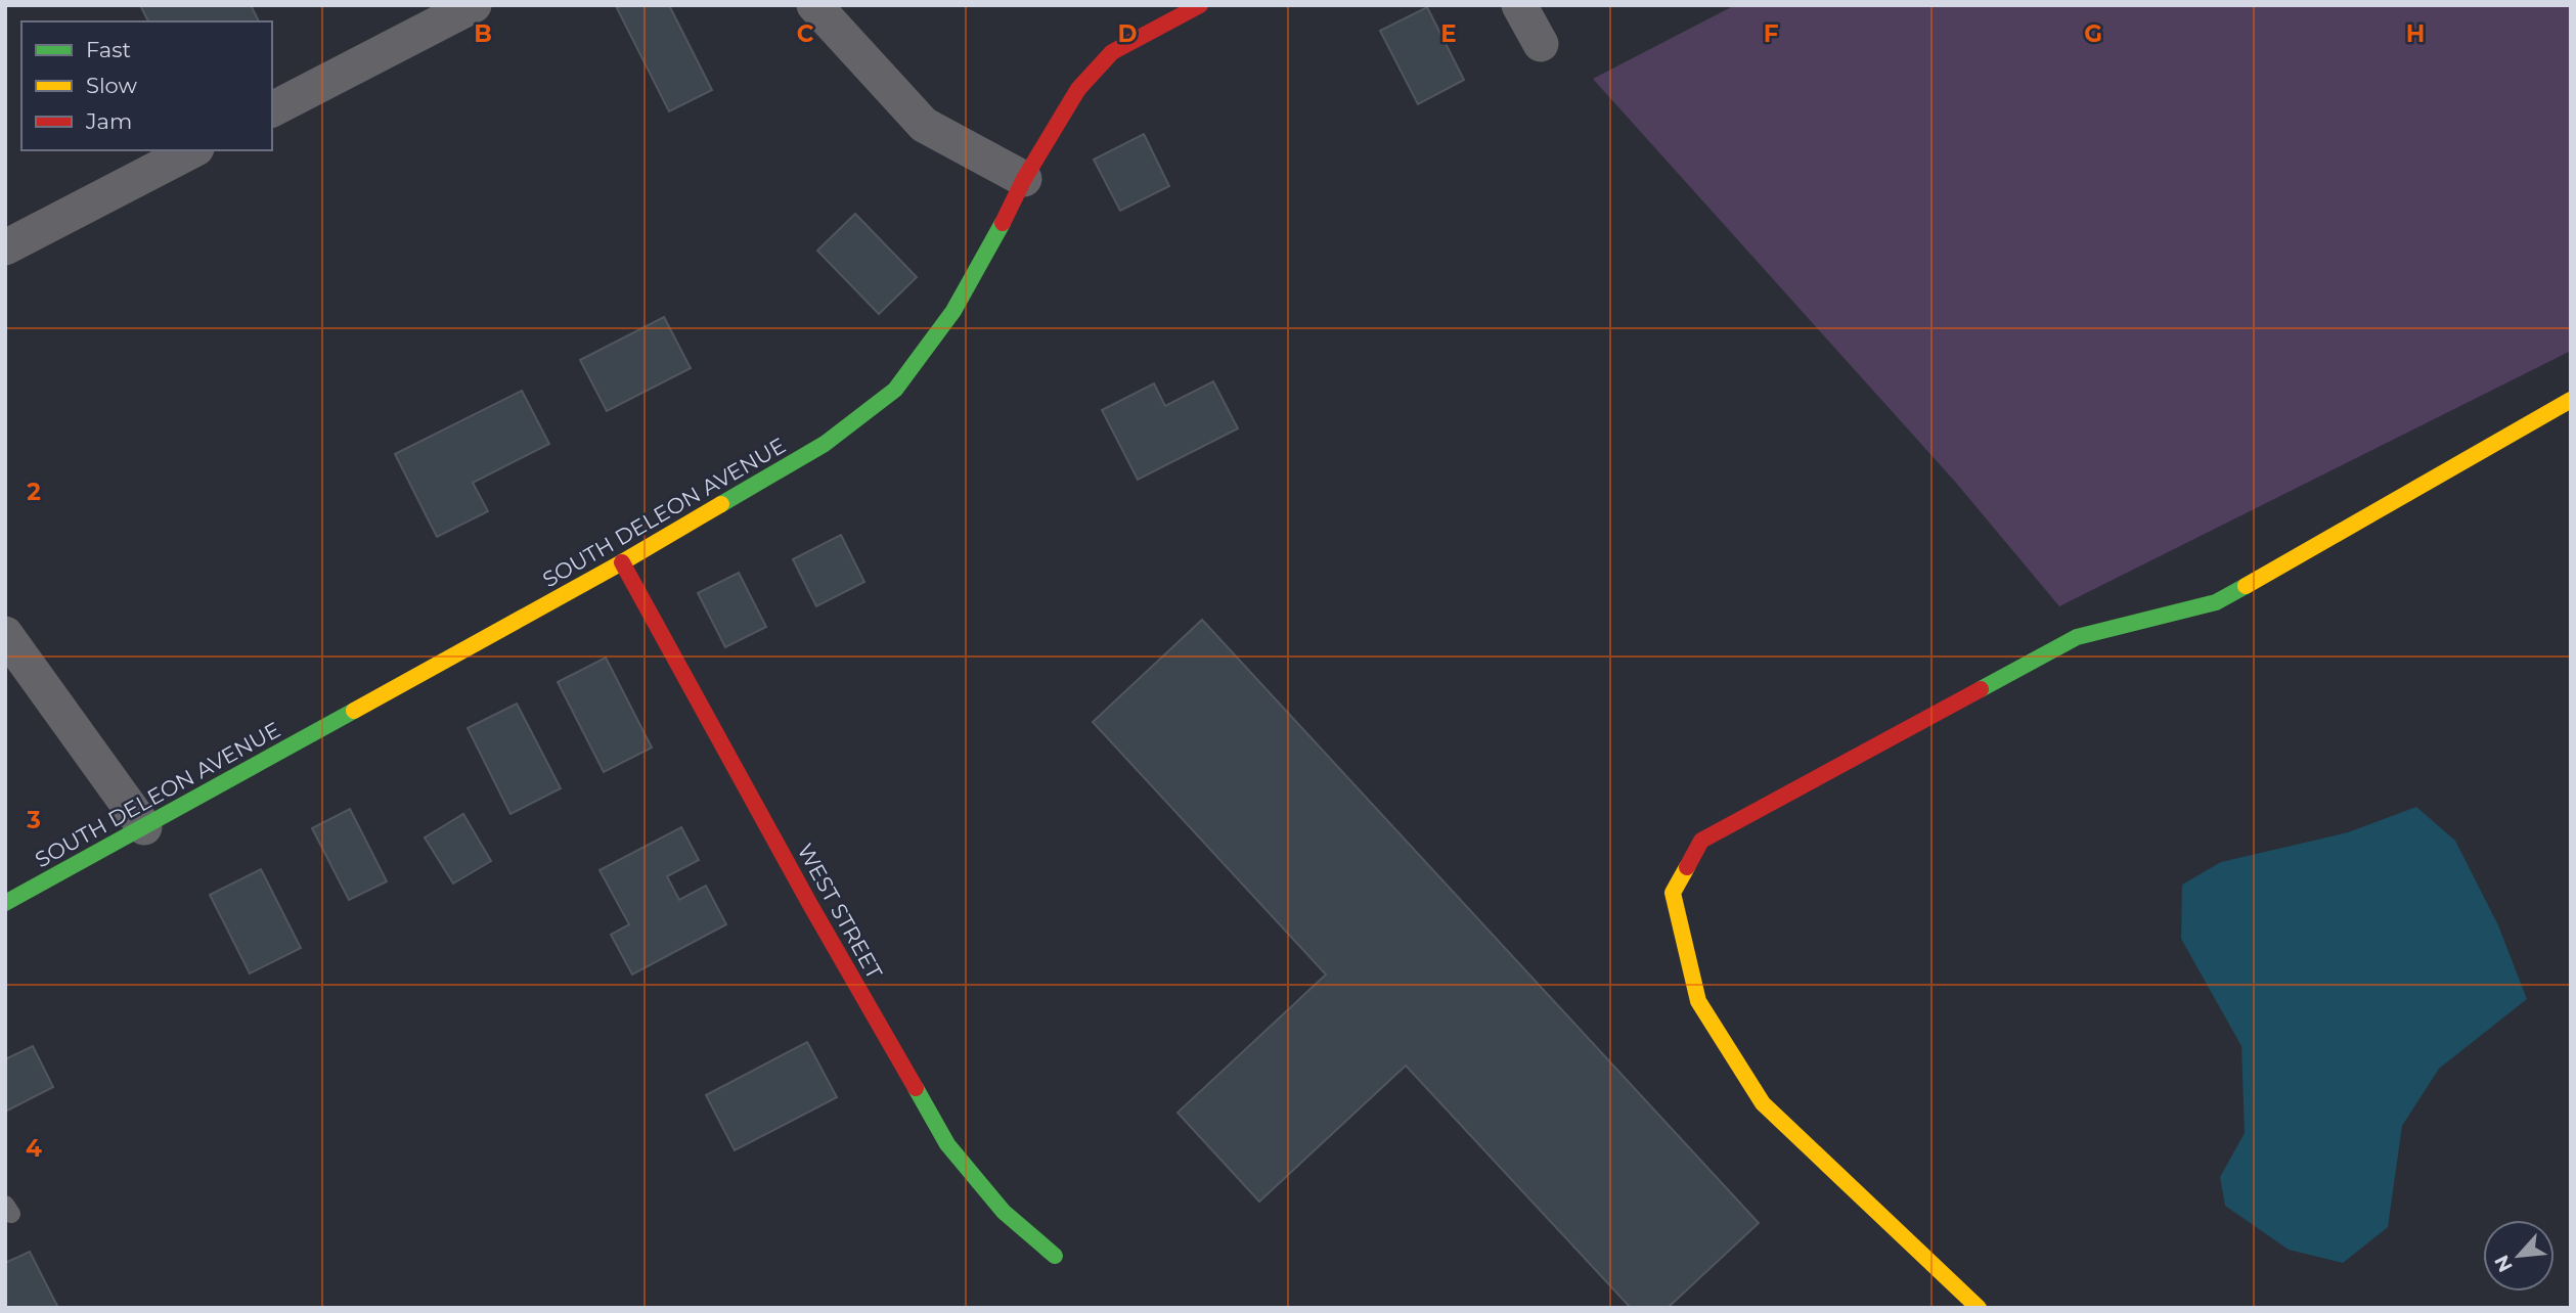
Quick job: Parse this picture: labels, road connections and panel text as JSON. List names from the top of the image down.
{
  "streets": {
    "street": ["SOUTH DELEON AVENUE", "WEST STREET"]
  },
  "crossings": [
    ["SOUTH DELEON AVENUE", "WEST STREET"]
  ],
  "legend": ["Fast", "Slow", "Jam"],
  "north": "bottom left",
  "grid": {
    "columns": [
      "B",
      "C",
      "D",
      "E",
      "F",
      "G",
      "H"
    ],
    "rows": ["2", "3", "4"]
  }
}
